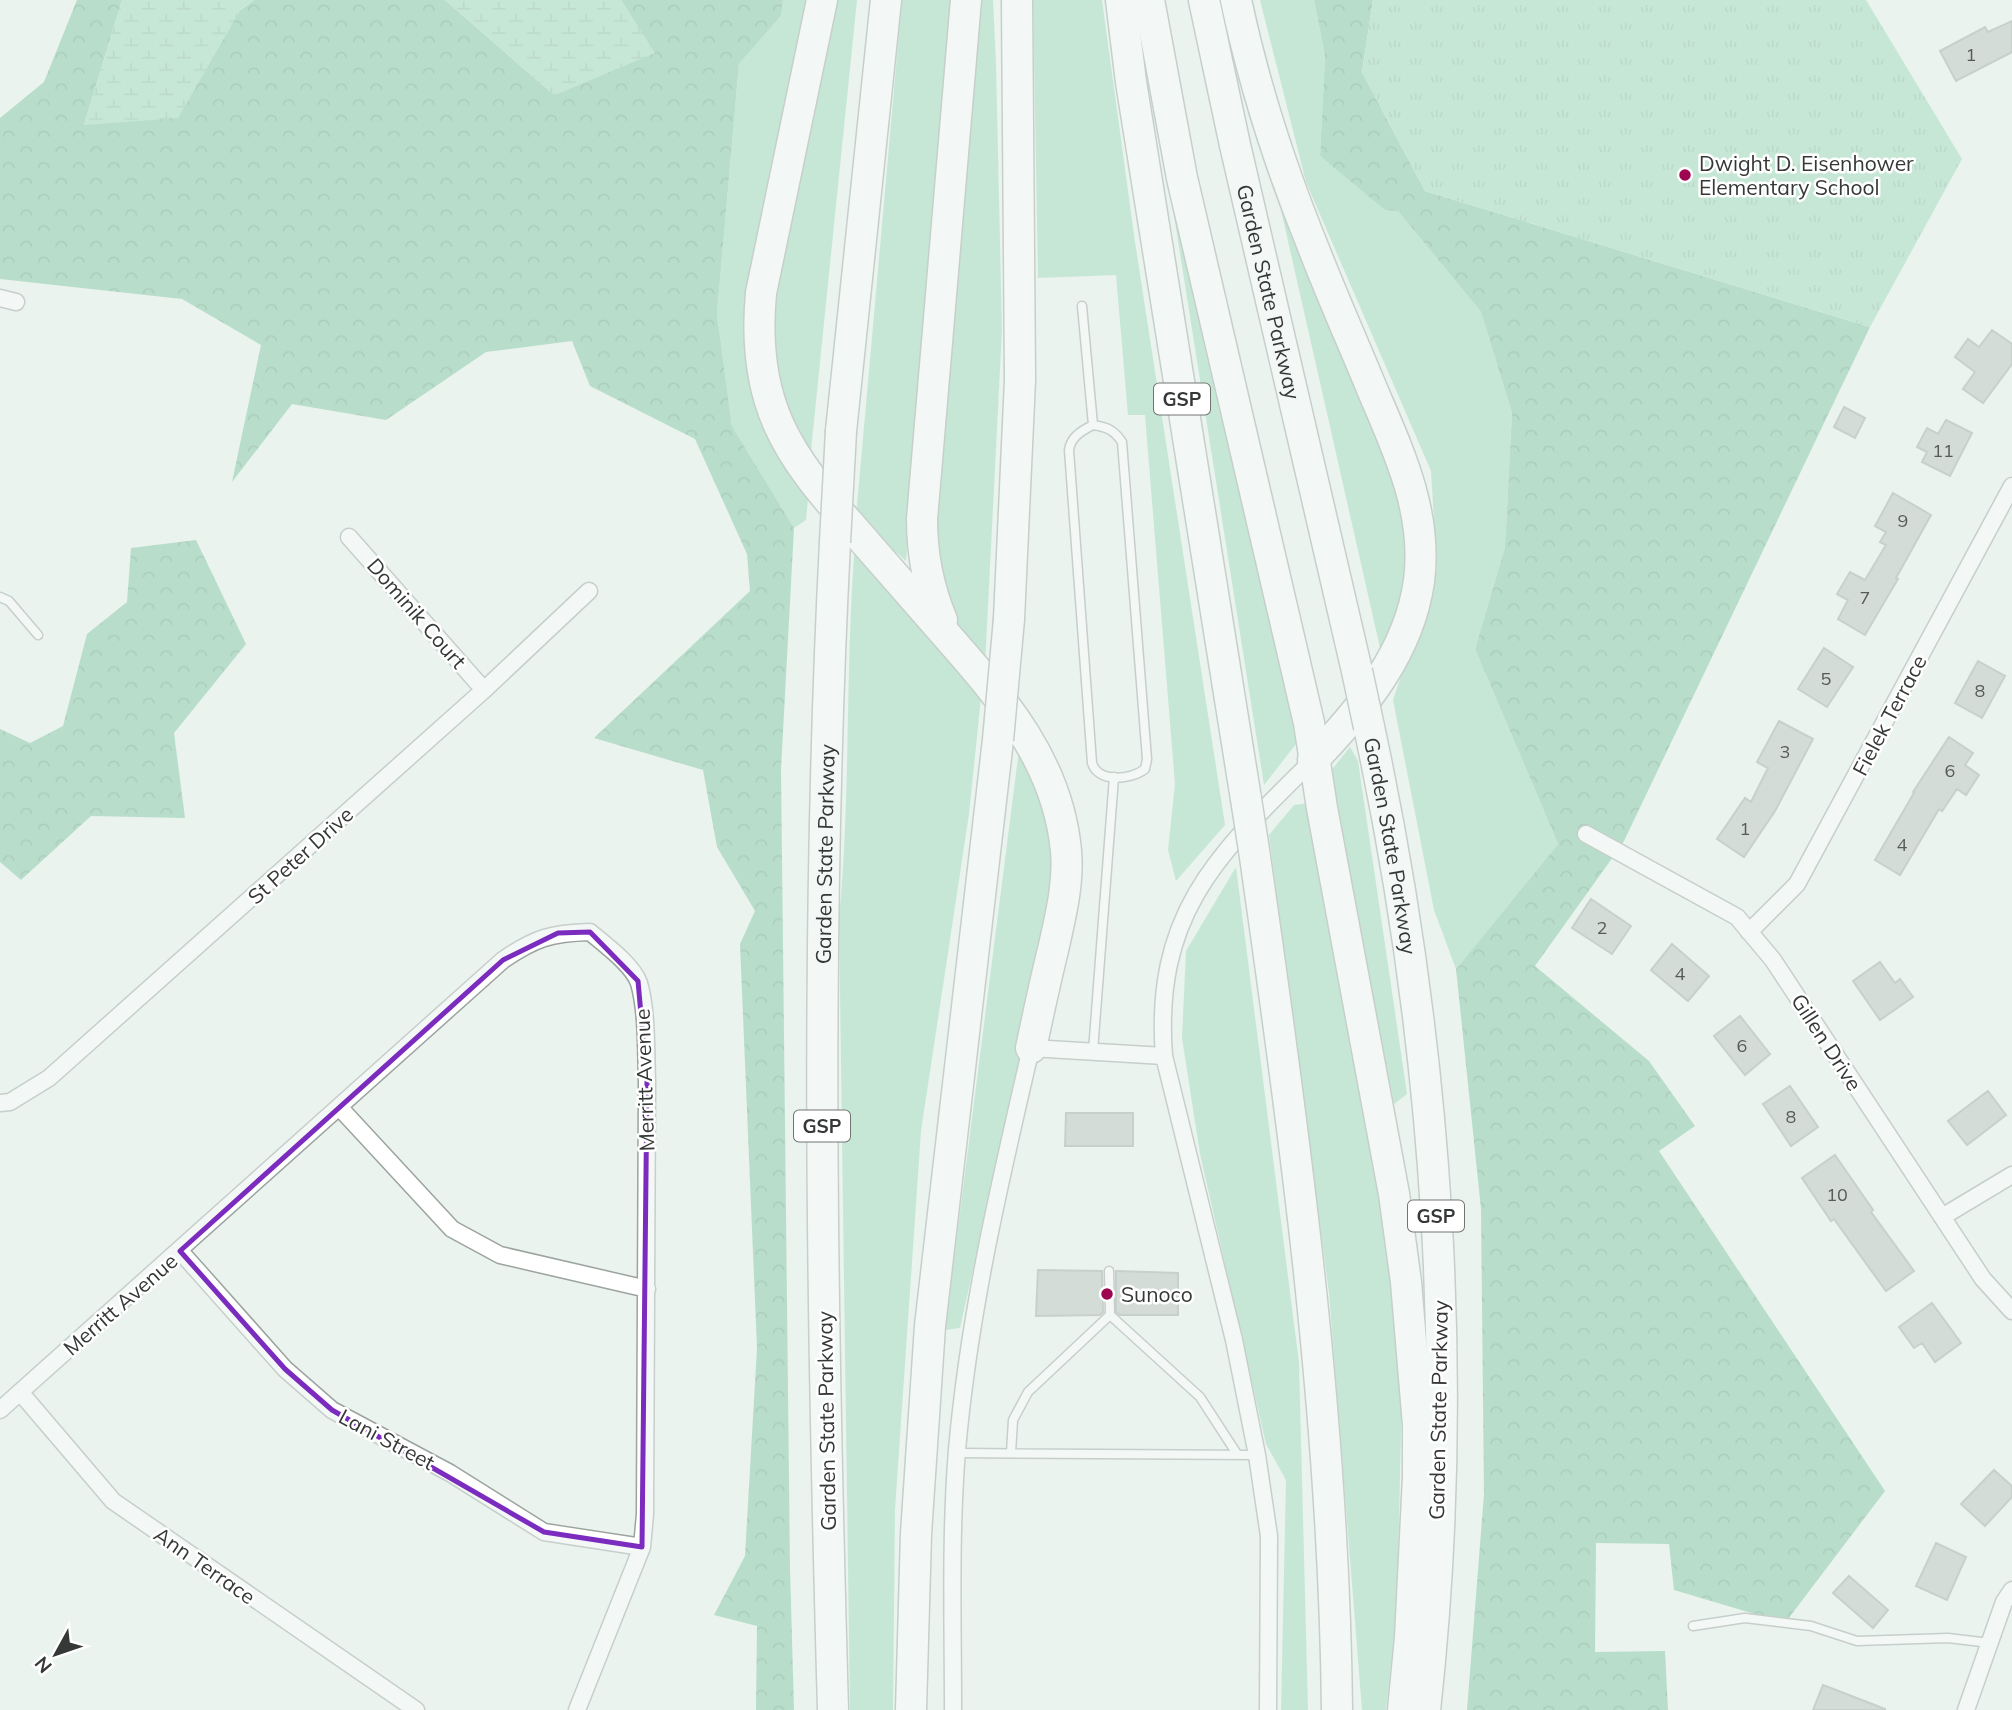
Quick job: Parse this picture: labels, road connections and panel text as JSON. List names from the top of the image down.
{
  "streets": {
    "highway": ["Garden State Parkway", "GSP"],
    "street": [
      "Dominik Court",
      "Fielek Terrace",
      "St Peter Drive",
      "Gillen Drive",
      "Merritt Avenue",
      "Lani Street",
      "Ann Terrace"
    ]
  },
  "crossings": [
    ["Dominik Court", "St Peter Drive"],
    ["Fielek Terrace", "Gillen Drive"],
    ["Merritt Avenue", "Lani Street"],
    ["Merritt Avenue", "Ann Terrace"]
  ],
  "places": ["Dwight D. Eisenhower Elementary School", "Sunoco"],
  "house_numbers": [
    "1",
    "11",
    "9",
    "7",
    "5",
    "8",
    "3",
    "6",
    "1",
    "4",
    "2",
    "4",
    "6",
    "8",
    "10"
  ],
  "north": "bottom left"
}
